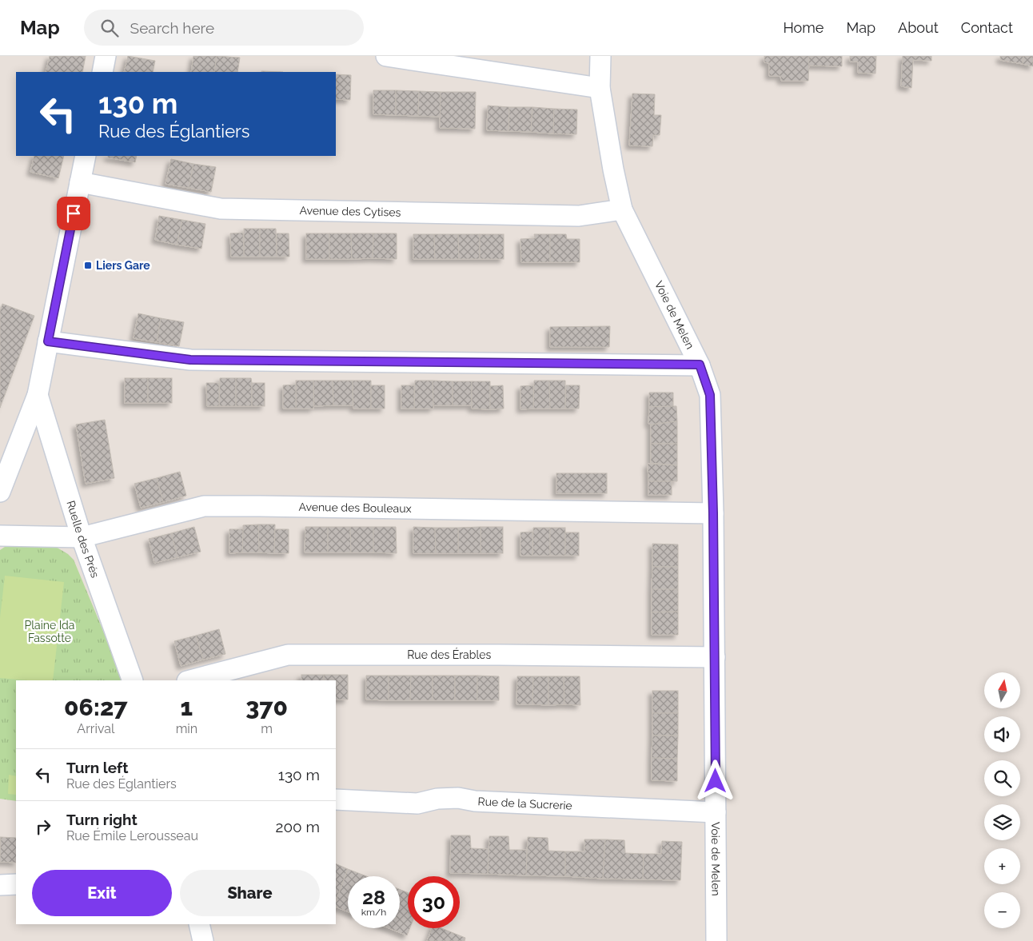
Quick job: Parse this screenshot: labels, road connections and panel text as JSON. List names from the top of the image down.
{
  "streets": {
    "street": [
      "Avenue des Cytises",
      "Voie de Melen",
      "Avenue des Bouleaux",
      "Ruelle des Prés",
      "Rue des Érables",
      "Rue de la Sucrerie"
    ]
  },
  "crossings": [
    ["Avenue des Cytises", "Voie de Melen"],
    ["Voie de Melen", "Avenue des Bouleaux"],
    ["Voie de Melen", "Rue des Érables"],
    ["Voie de Melen", "Rue de la Sucrerie"],
    ["Avenue des Bouleaux", "Ruelle des Prés"]
  ],
  "parks": ["Plaine Ida Fassotte"],
  "places": {
    "transit": ["Liers Gare"]
  },
  "north": "top",
  "page": {
    "header": "Map",
    "search": "Search here",
    "nav": [
      "Home",
      "Map",
      "About",
      "Contact"
    ],
    "turn": ["130 m", "Rue des Églantiers"],
    "map_buttons": ["+", "−"],
    "eta": [
      "06:27",
      "Arrival",
      "1",
      "min",
      "370",
      "m"
    ],
    "list": [
      {
        "name": "Turn left",
        "note": "Rue des Églantiers",
        "value": "130 m"
      },
      {
        "name": "Turn right",
        "note": "Rue Émile Lerousseau",
        "value": "200 m"
      }
    ],
    "buttons": ["Exit", "Share"],
    "speed": "28 km/h",
    "limit": "30"
  }
}
